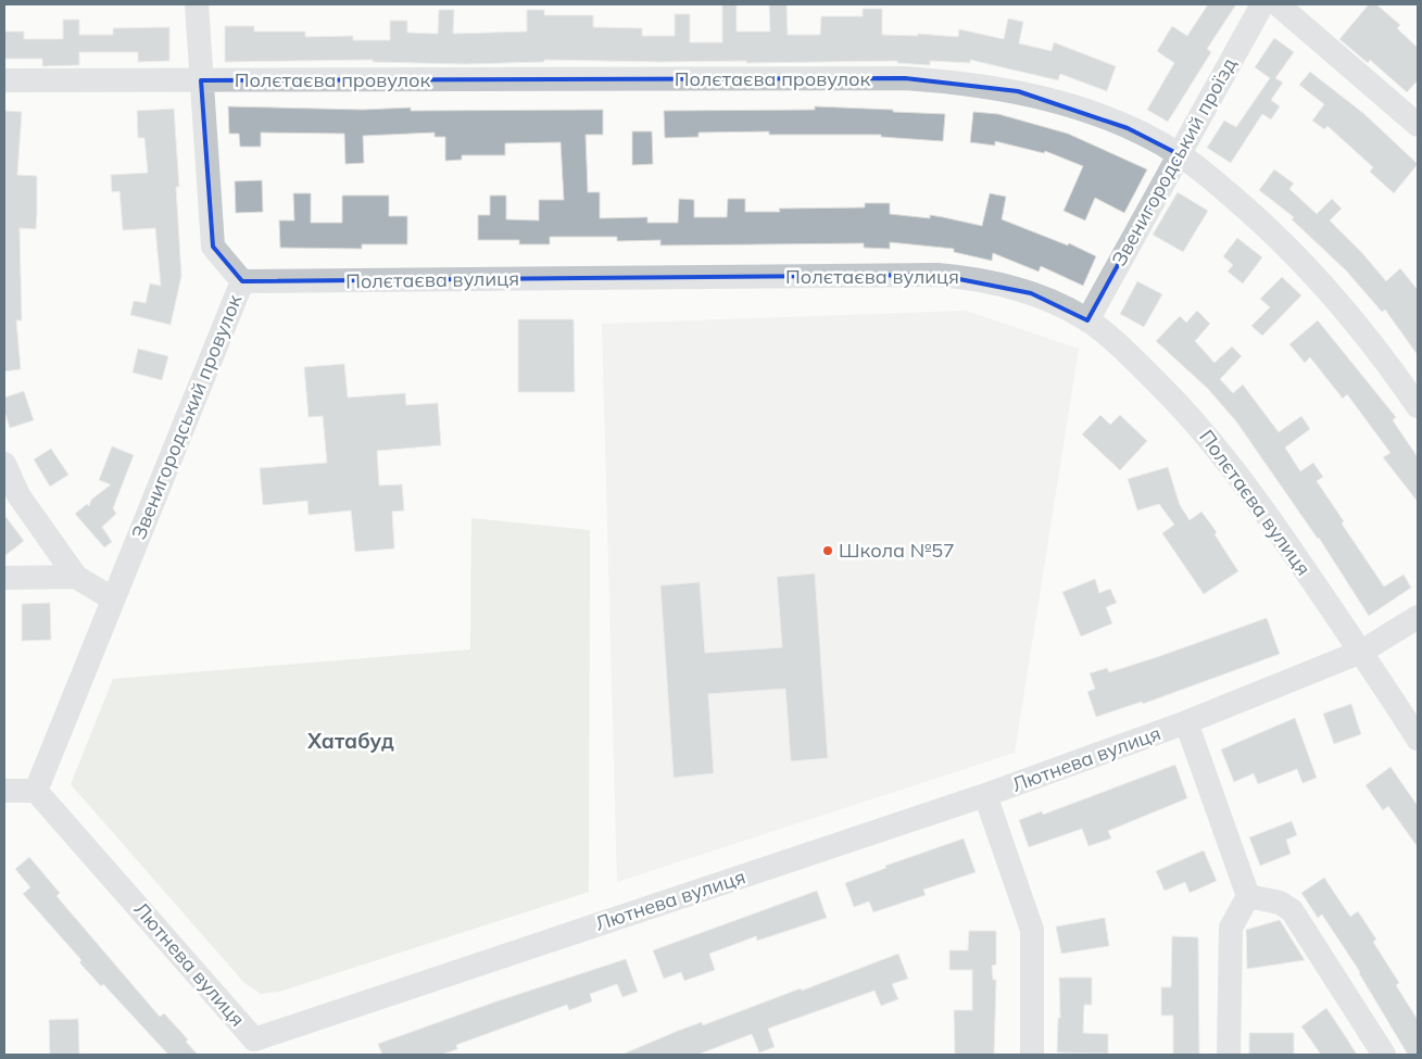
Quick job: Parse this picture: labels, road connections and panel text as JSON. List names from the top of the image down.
{
  "streets": {
    "street": [
      "Полєтаєва провулок",
      "Звенигородський проїзд",
      "Полєтаєва вулиця",
      "Звенигородський провулок",
      "Лютнева вулиця"
    ]
  },
  "crossings": [
    ["Полєтаєва провулок", "Звенигородський проїзд"],
    ["Полєтаєва провулок", "Звенигородський провулок"],
    ["Звенигородський проїзд", "Полєтаєва вулиця"],
    ["Полєтаєва вулиця", "Звенигородський провулок"],
    ["Полєтаєва вулиця", "Лютнева вулиця"],
    ["Звенигородський провулок", "Лютнева вулиця"]
  ],
  "districts": ["Хатабуд"],
  "places": ["Школа №57"]
}
